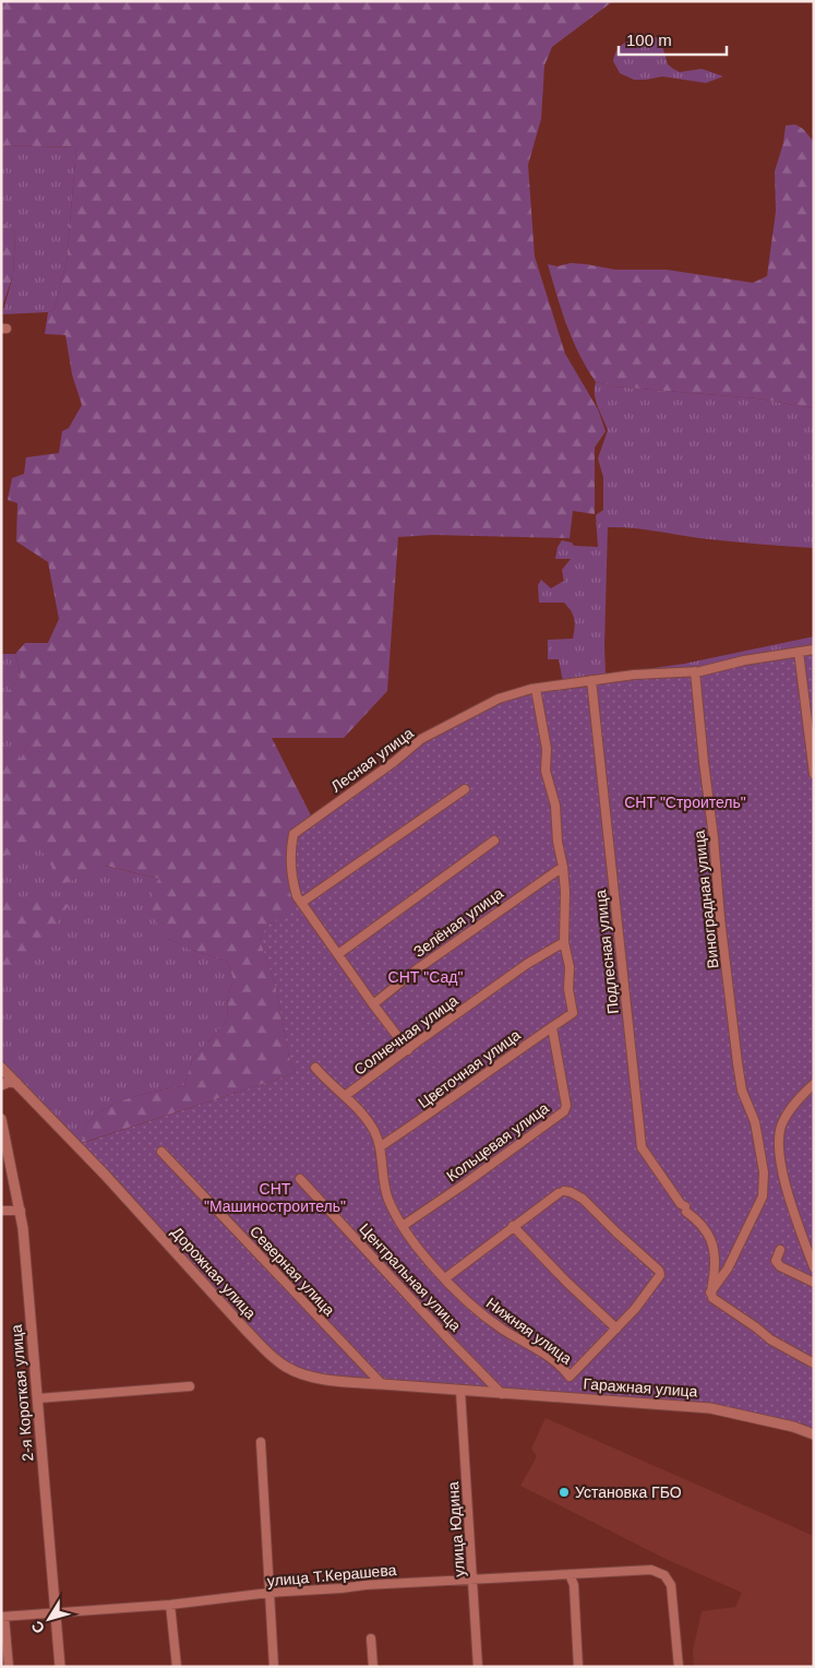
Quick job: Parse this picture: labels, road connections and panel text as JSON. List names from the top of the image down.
{
  "streets": {
    "street": [
      "Лесная улица",
      "Виноградная улица",
      "Зелёная улица",
      "Подлесная улица",
      "Солнечная улица",
      "Цветочная улица",
      "Кольцевая улица",
      "Северная улица",
      "Дорожная улица",
      "Центральная улица",
      "Нижняя улица",
      "Гаражная улица",
      "2-я Короткая улица",
      "улица Юдина",
      "улица Т.Керашева"
    ]
  },
  "crossings": [
    ["Виноградная улица", "Подлесная улица"],
    ["Солнечная улица", "Цветочная улица"],
    ["Солнечная улица", "Нижняя улица"],
    ["Цветочная улица", "Кольцевая улица"],
    ["Цветочная улица", "Нижняя улица"],
    ["Кольцевая улица", "Нижняя улица"],
    ["Северная улица", "Дорожная улица"],
    ["Дорожная улица", "Гаражная улица"],
    ["Дорожная улица", "улица Юдина"],
    ["Центральная улица", "Гаражная улица"],
    ["Гаражная улица", "улица Юдина"],
    ["2-я Короткая улица", "улица Т.Керашева"],
    ["улица Юдина", "улица Т.Керашева"]
  ],
  "parks": ["СНТ \"Строитель\"", "СНТ \"Сад\"", "СНТ \"Машиностроитель\""],
  "places": ["Установка ГБО"],
  "scale_bar": "100 m",
  "north": "bottom left"
}
